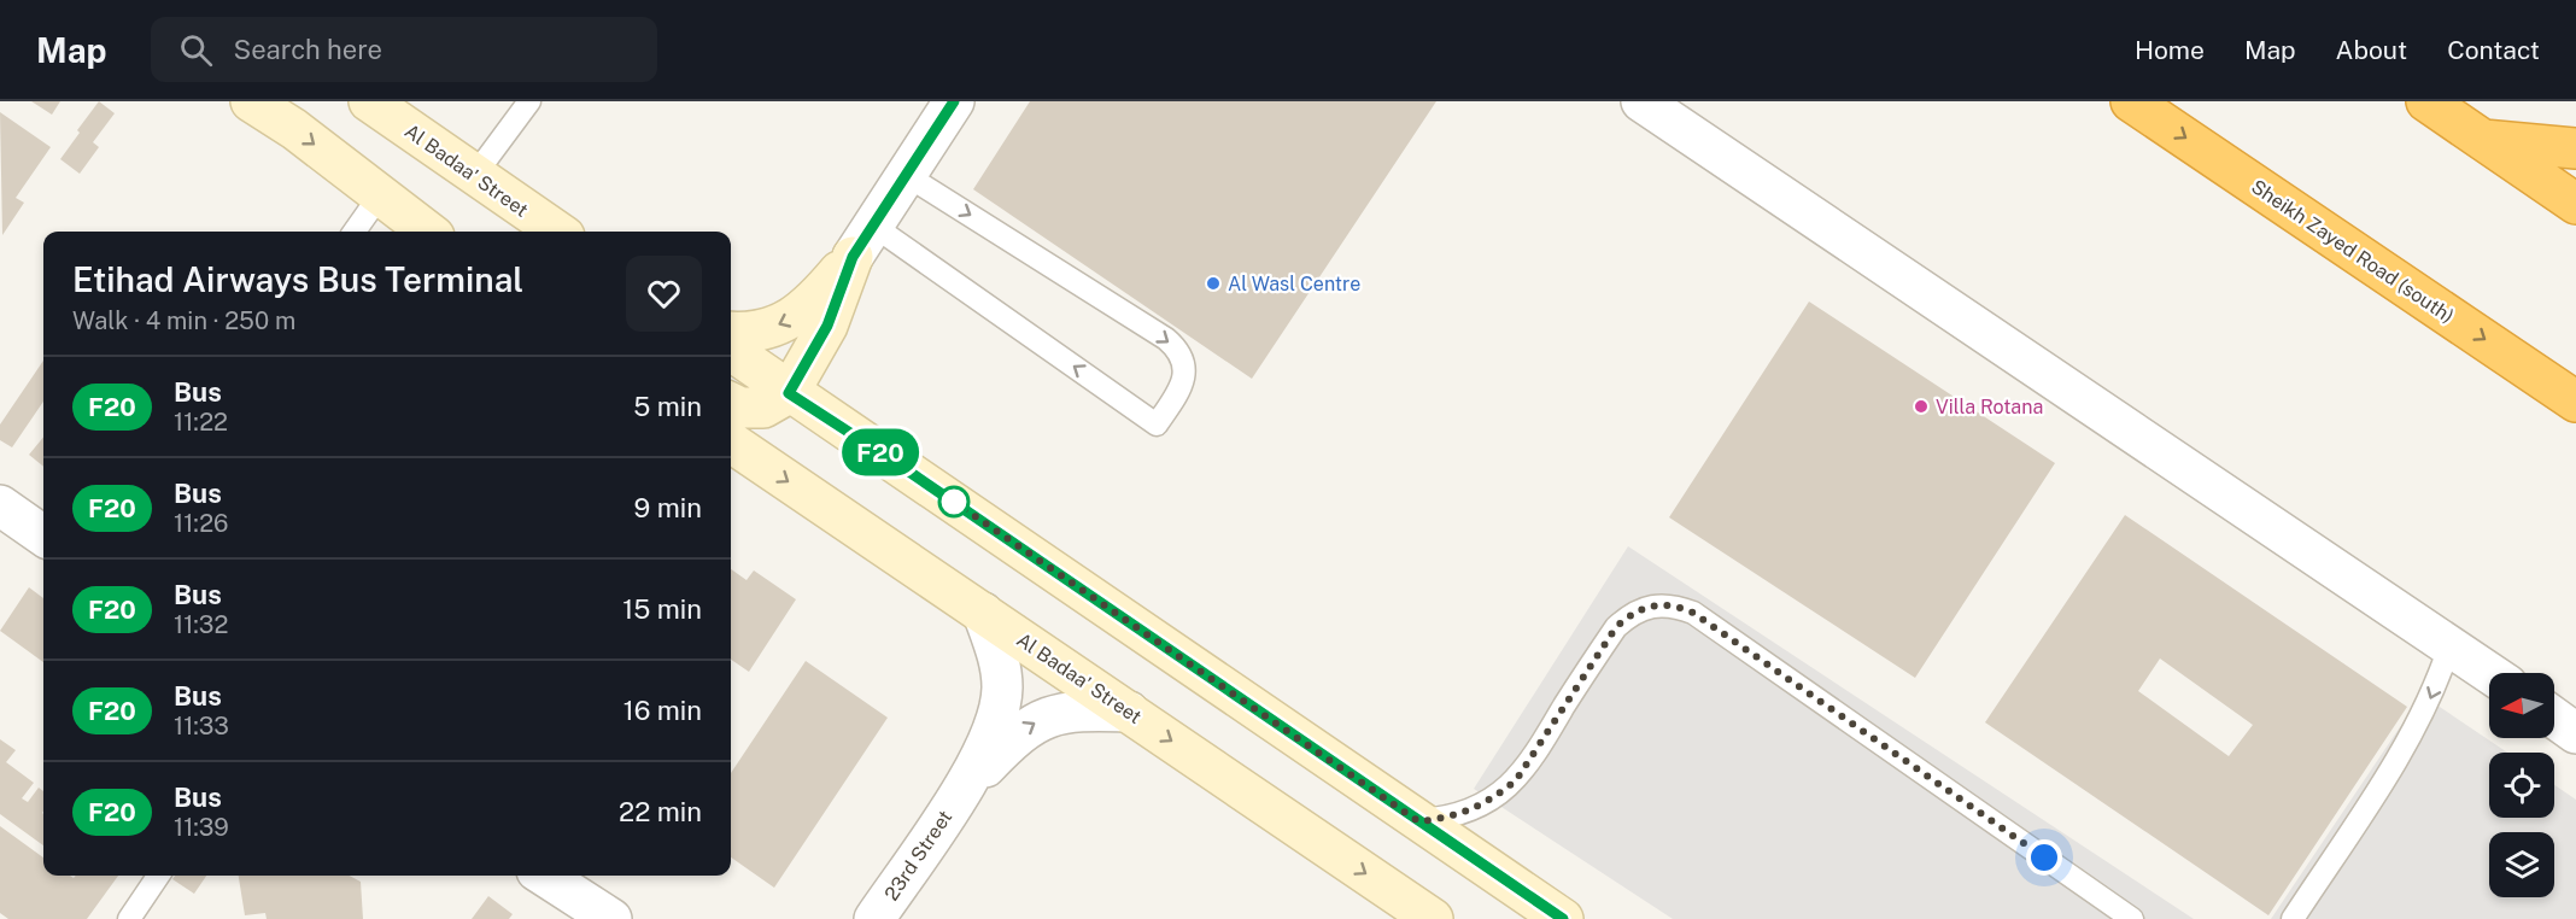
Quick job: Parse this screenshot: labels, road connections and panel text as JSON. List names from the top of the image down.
{
  "streets": {
    "highway": ["Sheikh Zayed Road (south)"],
    "main road": ["Al Badaa' Street"],
    "street": ["23rd Street"]
  },
  "crossings": [
    ["Al Badaa' Street", "23rd Street"]
  ],
  "places": ["Al Wasl Centre", "Villa Rotana"],
  "lines": ["bus line F20"],
  "north": "left",
  "page": {
    "header": "Map",
    "search": "Search here",
    "nav": [
      "Home",
      "Map",
      "About",
      "Contact"
    ],
    "on_map": "F20",
    "heading": ["Etihad Airways Bus Terminal", "Walk · 4 min · 250 m"],
    "list": [
      {
        "mark": "F20",
        "name": "Bus",
        "note": "11:22",
        "value": "5 min"
      },
      {
        "mark": "F20",
        "name": "Bus",
        "note": "11:26",
        "value": "9 min"
      },
      {
        "mark": "F20",
        "name": "Bus",
        "note": "11:32",
        "value": "15 min"
      },
      {
        "mark": "F20",
        "name": "Bus",
        "note": "11:33",
        "value": "16 min"
      },
      {
        "mark": "F20",
        "name": "Bus",
        "note": "11:39",
        "value": "22 min"
      }
    ]
  }
}
